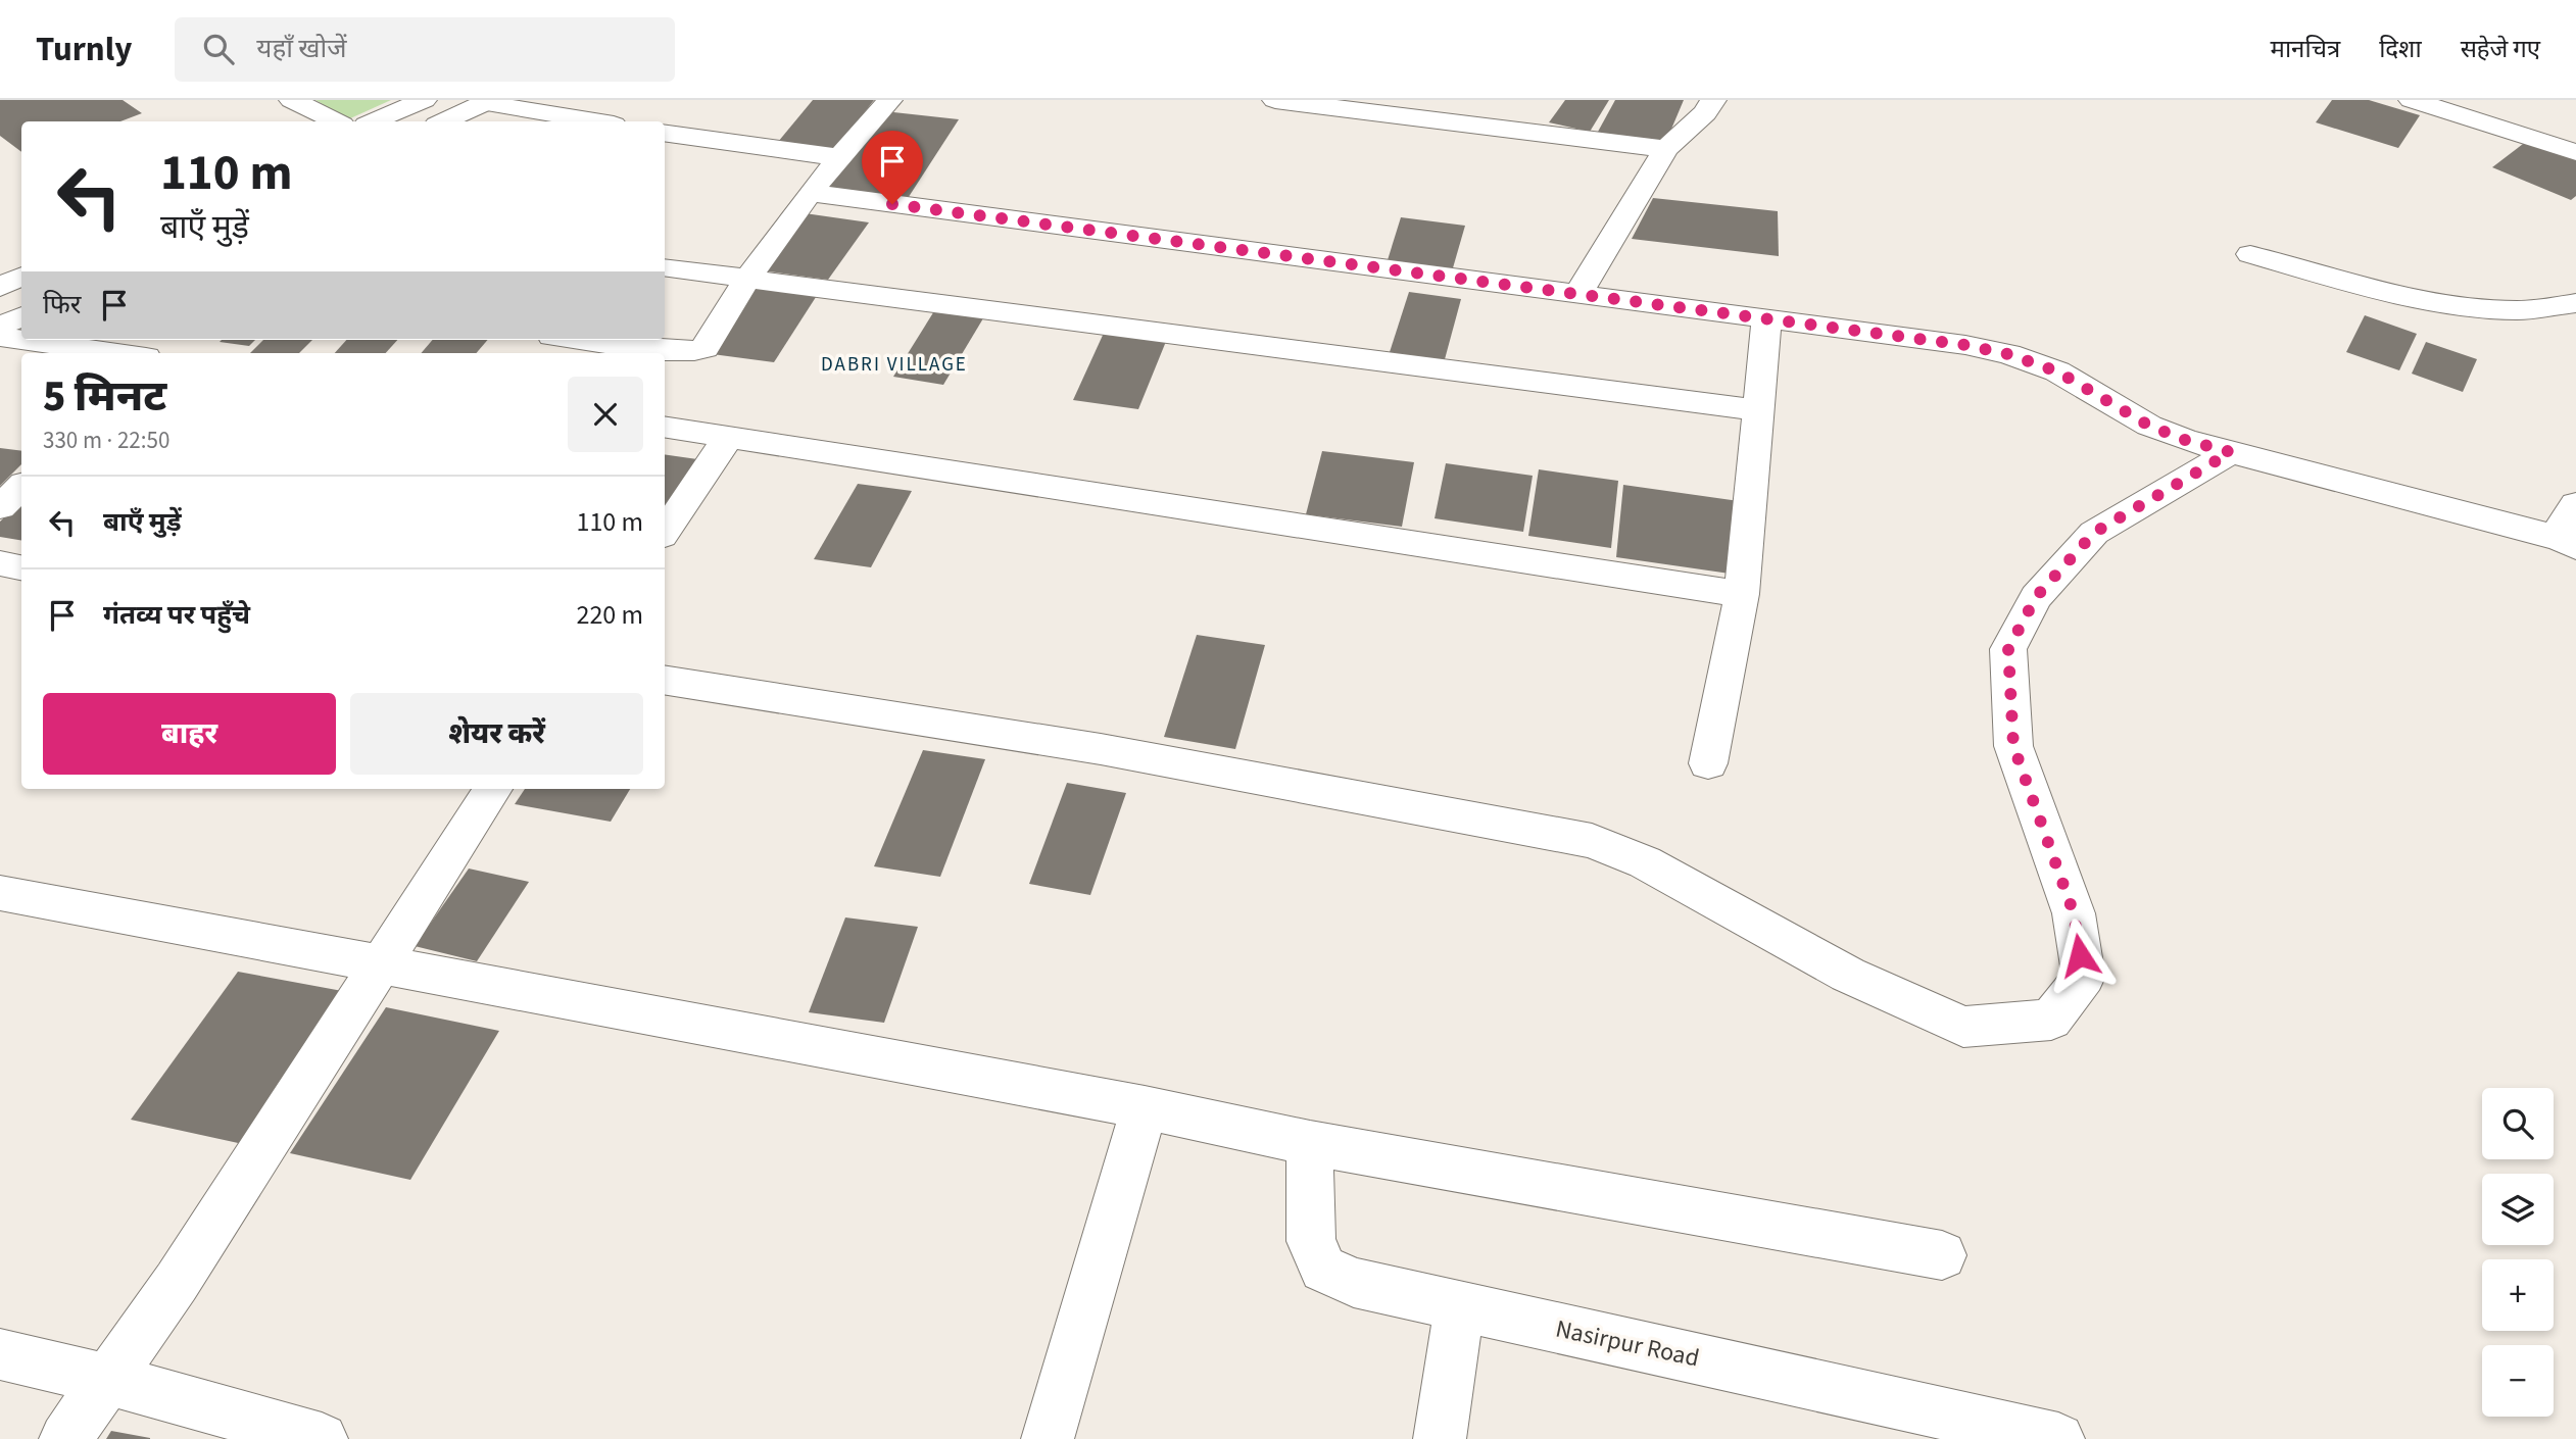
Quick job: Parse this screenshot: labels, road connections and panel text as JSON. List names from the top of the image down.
{
  "streets": {
    "street": ["Nasirpur Road"]
  },
  "districts": ["DABRI VILLAGE"],
  "page": {
    "header": "Turnly",
    "search": "यहाँ खोजें",
    "nav": ["मानचित्र", "दिशा", "सहेजे गए"],
    "turn": ["110 m", "बाएँ मुड़ें"],
    "then": "फिर",
    "heading": ["5 मिनट", "330 m · 22:50"],
    "list": [
      {
        "name": "बाएँ मुड़ें",
        "value": "110 m"
      },
      {
        "name": "गंतव्य पर पहुँचे",
        "value": "220 m"
      }
    ],
    "buttons": ["बाहर", "शेयर करें"],
    "map_buttons": ["+", "−"]
  }
}
